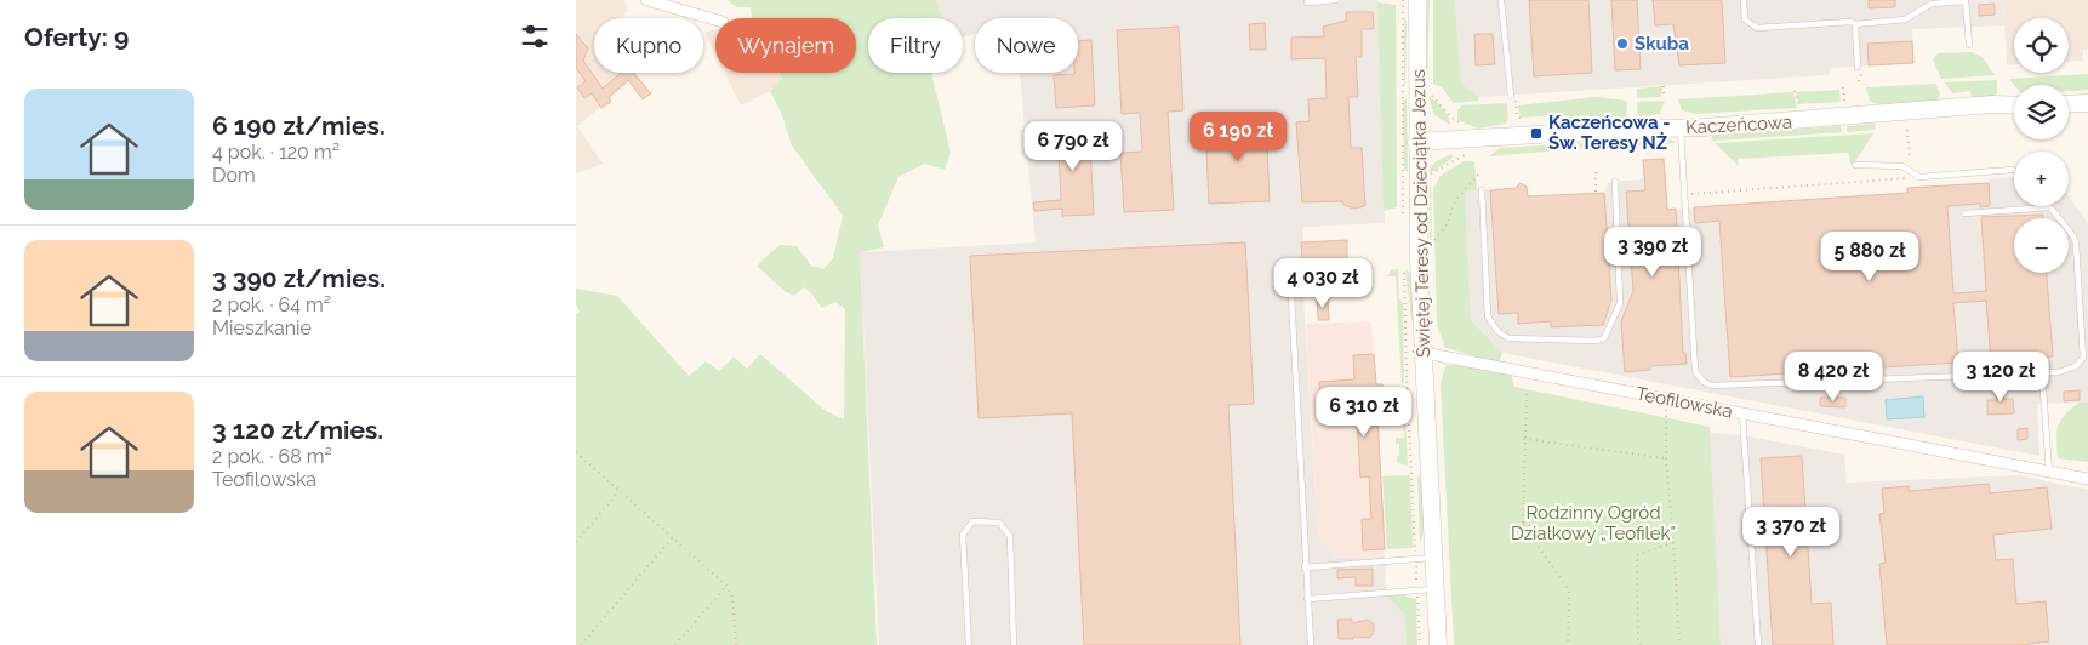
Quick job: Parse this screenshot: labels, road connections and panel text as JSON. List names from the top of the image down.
{
  "streets": {
    "street": ["Kaczeńcowa", "Świętej Teresy od Dzieciątka Jezus", "Teofilowska"]
  },
  "crossings": [
    ["Kaczeńcowa", "Świętej Teresy od Dzieciątka Jezus"],
    ["Świętej Teresy od Dzieciątka Jezus", "Teofilowska"]
  ],
  "parks": ["Rodzinny Ogród Działkowy „Teofilek”"],
  "places": {
    "other": ["Skuba"],
    "transit": ["Kaczeńcowa - Św. Teresy NŻ"]
  },
  "page": {
    "heading": "Oferty: 9",
    "map_buttons": ["+", "−"],
    "chip": [
      "Kupno",
      "Wynajem",
      "Filtry",
      "Nowe"
    ],
    "list": [
      {
        "name": "6 190 zł/mies.",
        "note": "4 pok. · 120 m² · Dom"
      },
      {
        "name": "3 390 zł/mies.",
        "note": "2 pok. · 64 m² · Mieszkanie"
      },
      {
        "name": "3 120 zł/mies.",
        "note": "2 pok. · 68 m² · Teofilowska"
      }
    ],
    "price": [
      "6 190 zł",
      "6 790 zł",
      "3 390 zł",
      "5 880 zł",
      "4 030 zł",
      "8 420 zł",
      "3 120 zł",
      "6 310 zł",
      "3 370 zł"
    ]
  }
}
